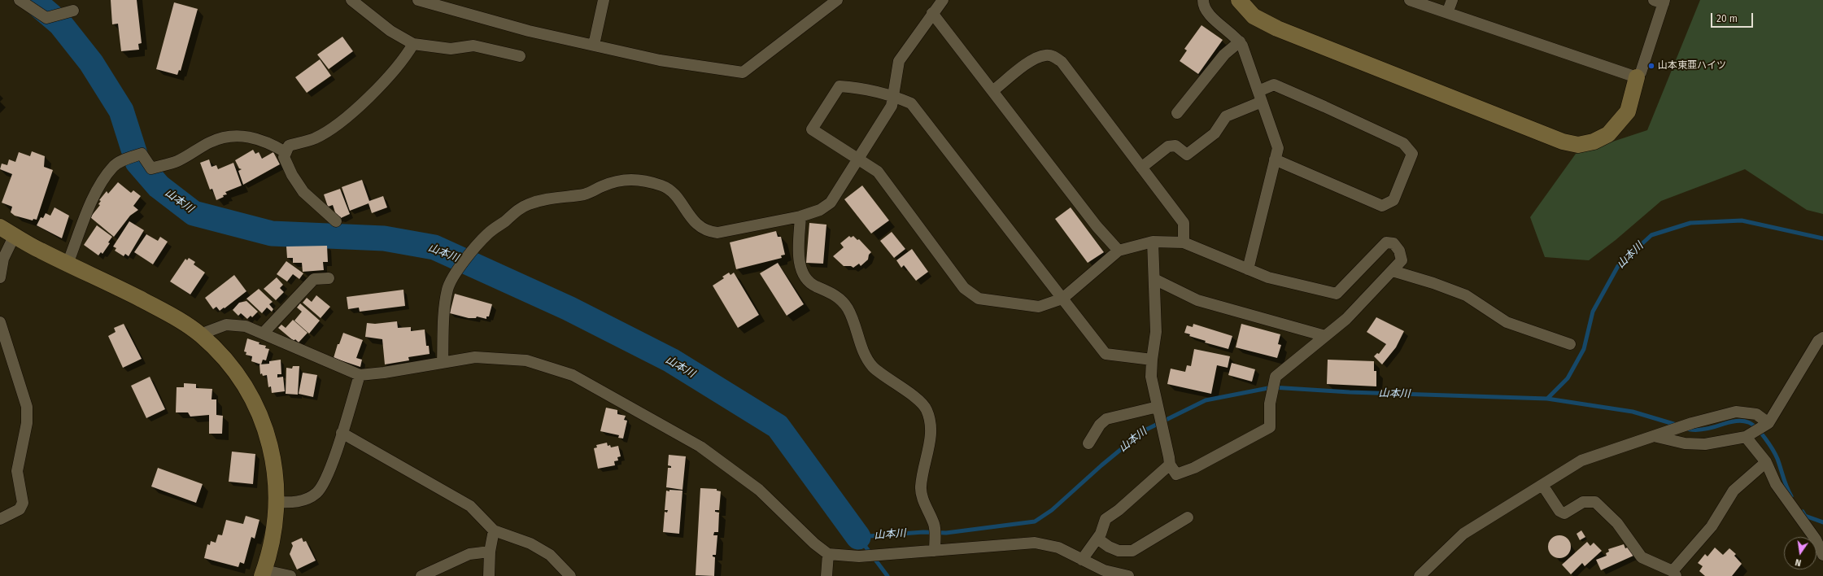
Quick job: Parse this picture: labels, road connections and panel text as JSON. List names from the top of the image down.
{
  "water": ["山本川"],
  "places": ["山本東亜ハイツ"],
  "scale_bar": "20 m",
  "north": "bottom"
}
